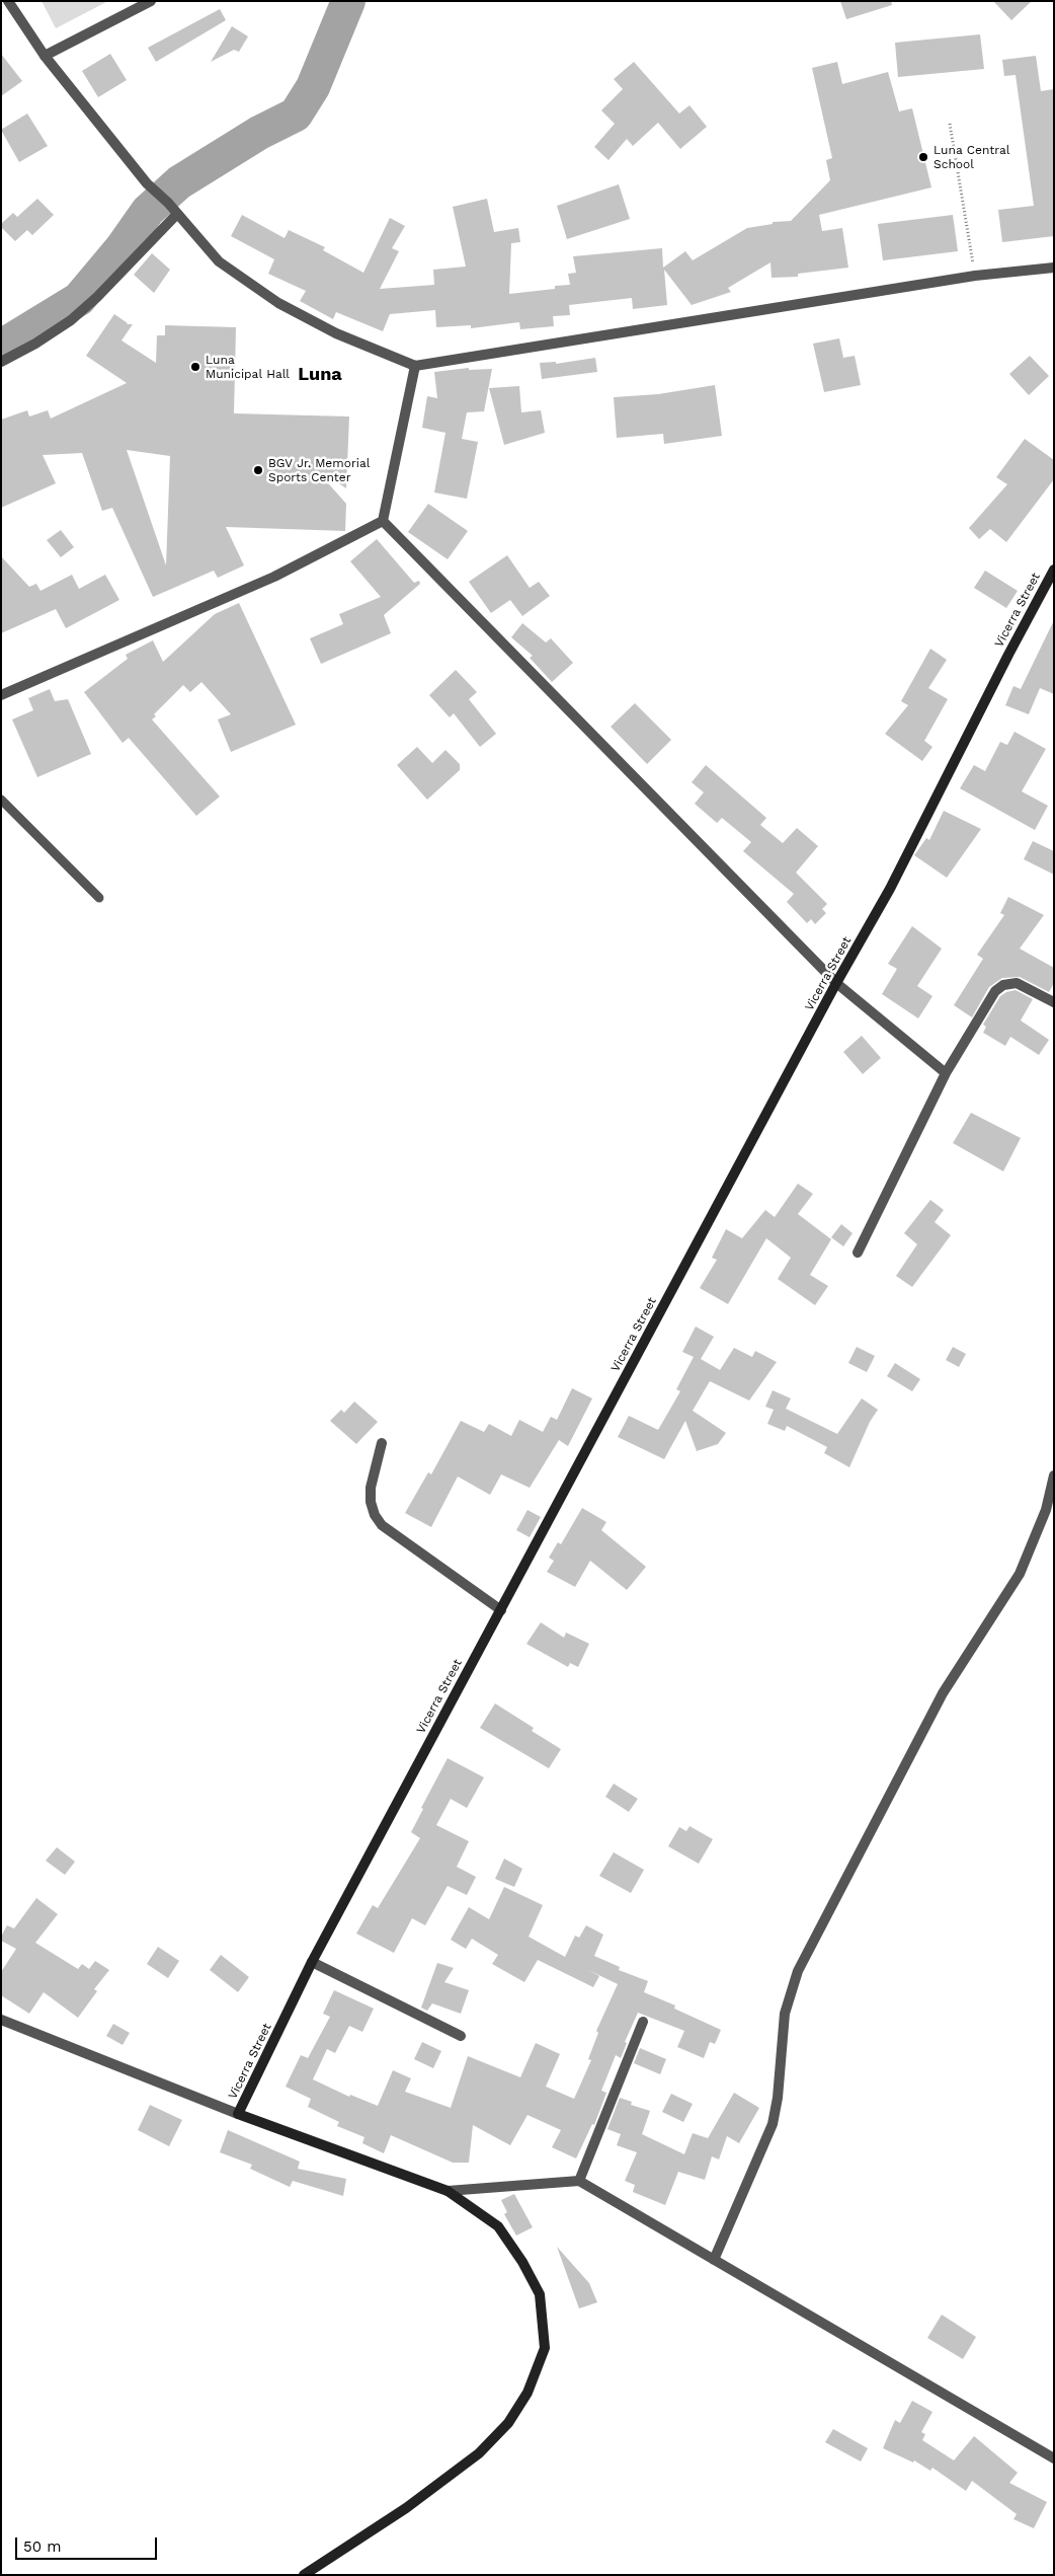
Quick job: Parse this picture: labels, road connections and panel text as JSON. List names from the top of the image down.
{
  "streets": {
    "main road": ["Vicerra Street"]
  },
  "districts": ["Luna"],
  "places": ["Luna Central School", "Luna Municipal Hall", "BGV Jr. Memorial Sports Center"],
  "scale_bar": "50 m"
}
